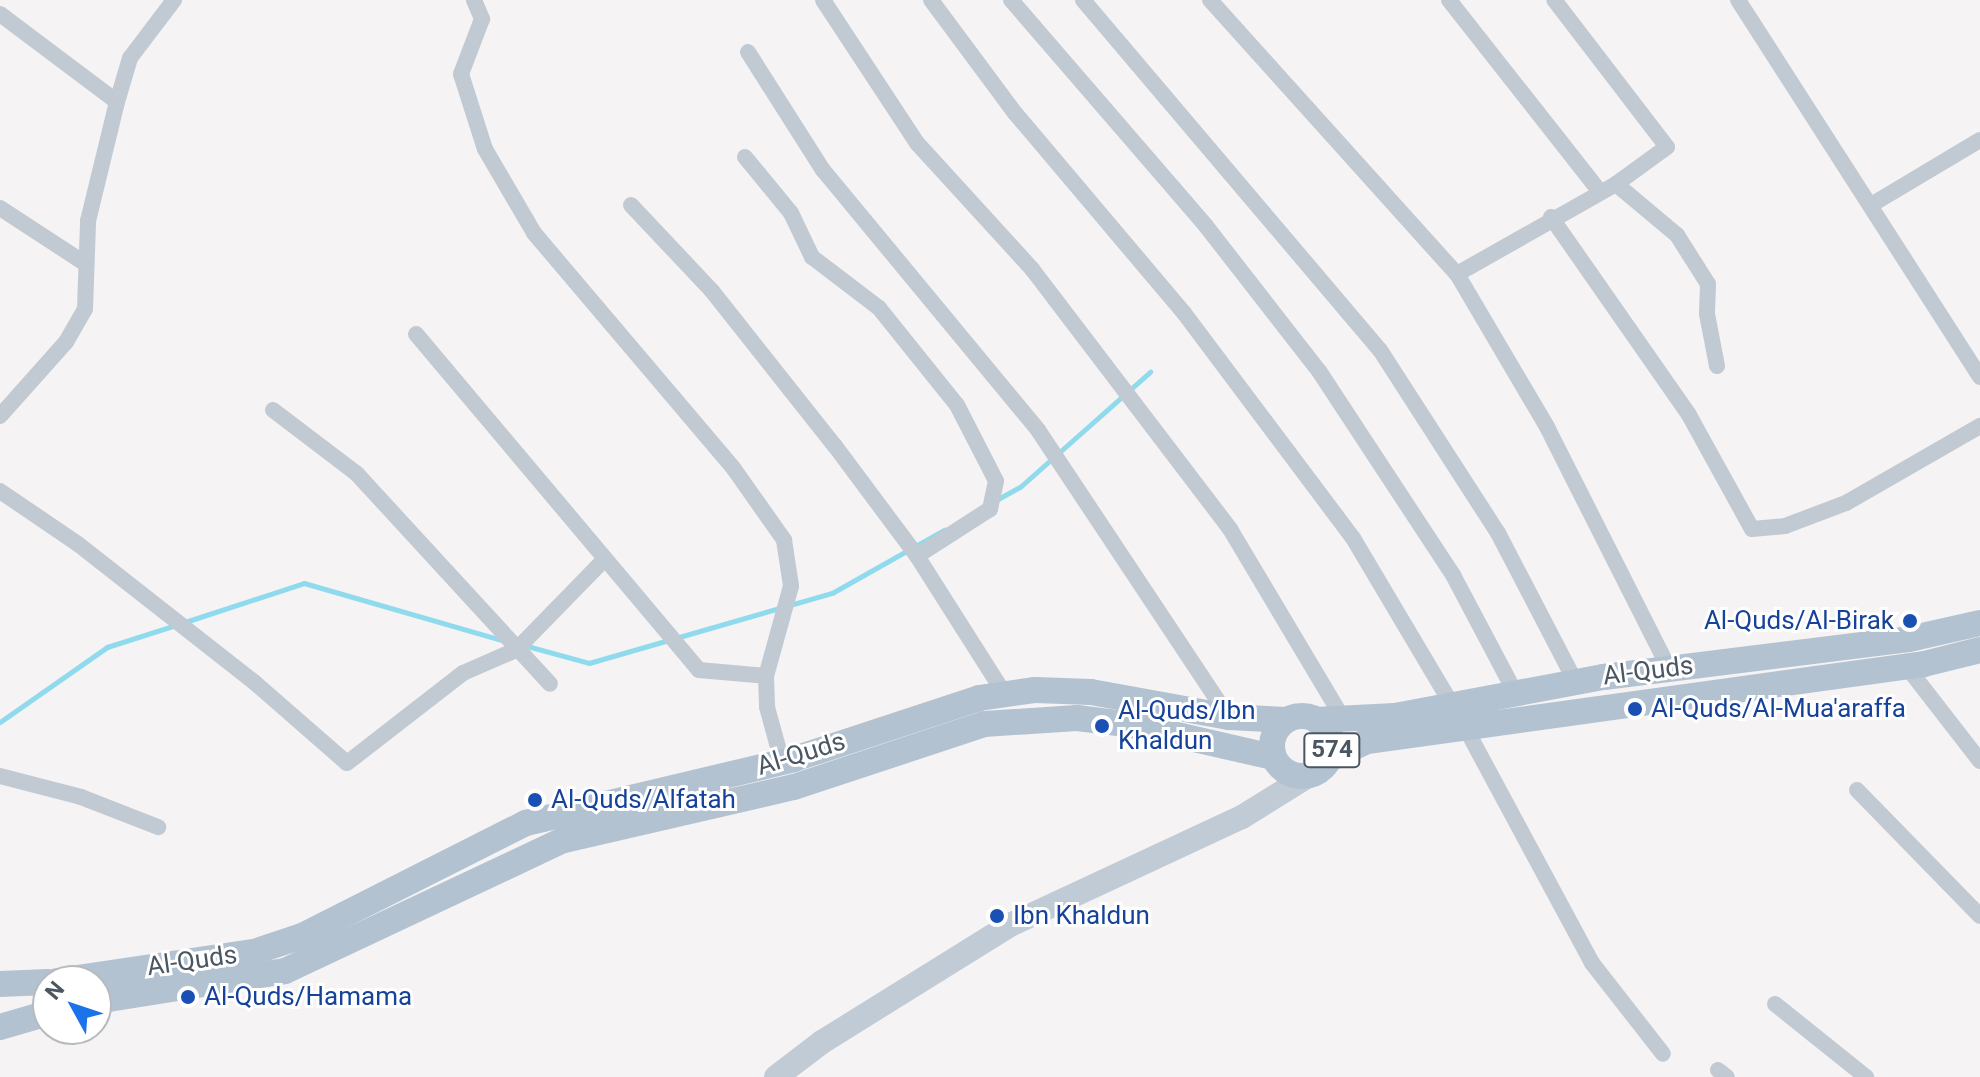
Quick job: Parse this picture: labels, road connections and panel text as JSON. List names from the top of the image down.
{
  "streets": {
    "main road": ["Al-Quds", "574"]
  },
  "crossings": [
    ["Al-Quds", "574"]
  ],
  "places": [
    "Al-Quds/Al-Birak",
    "Al-Quds/Al-Mua'araffa",
    "Al-Quds/Ibn Khaldun",
    "Al-Quds/Alfatah",
    "Ibn Khaldun",
    "Al-Quds/Hamama"
  ],
  "north": "top left"
}
